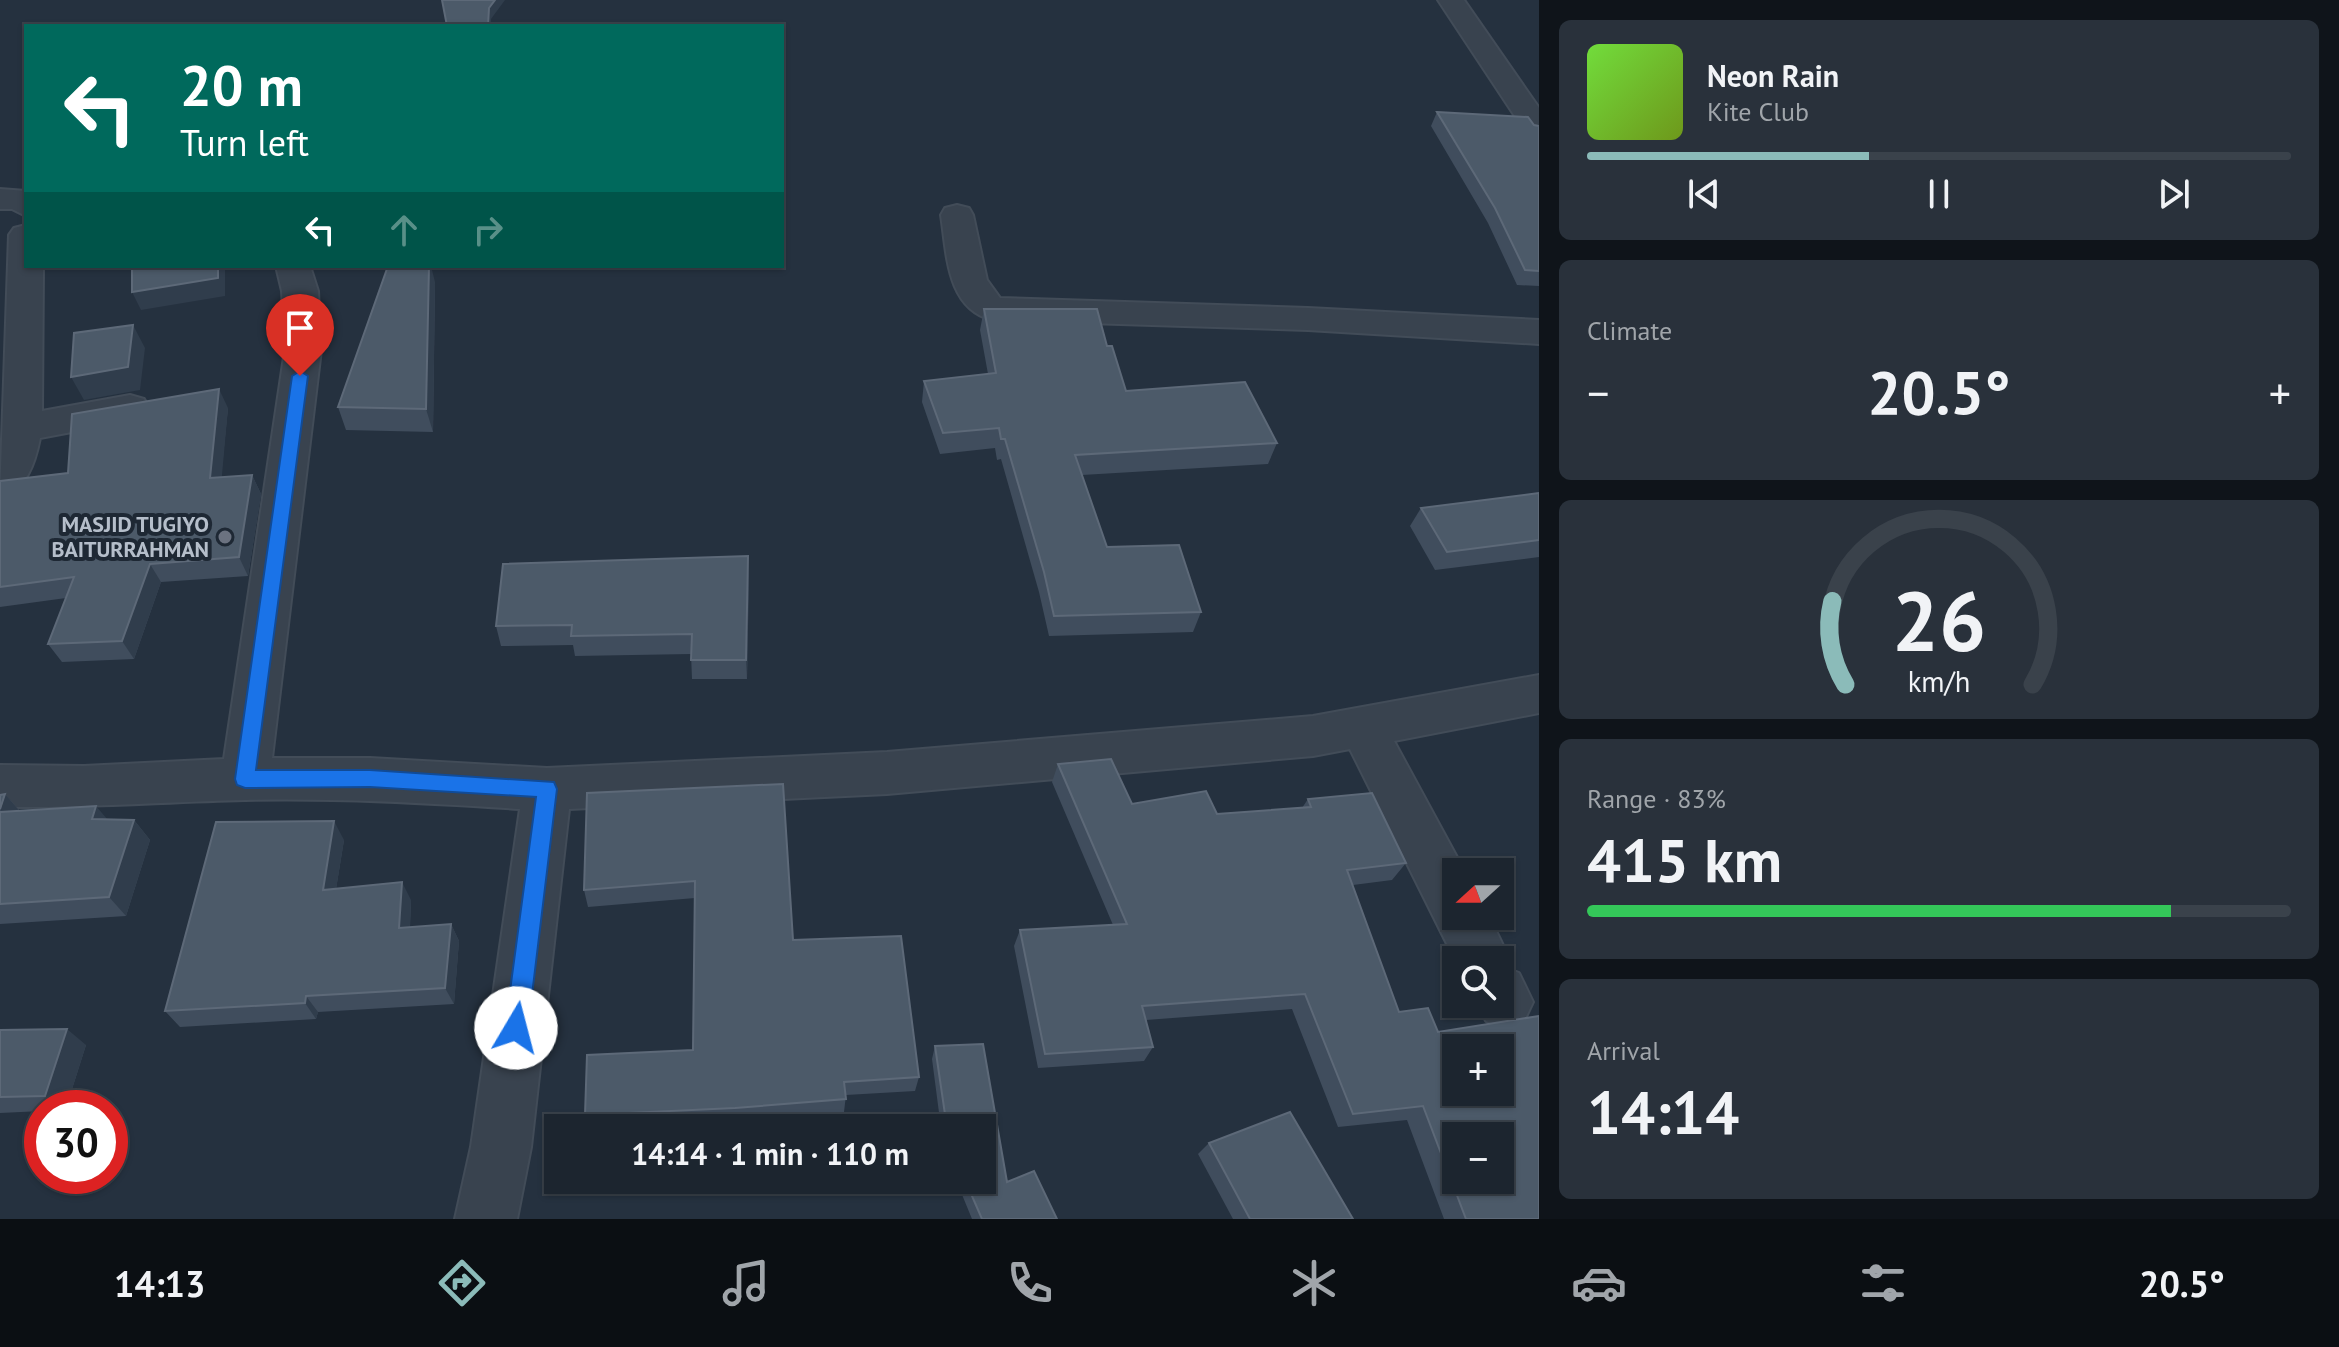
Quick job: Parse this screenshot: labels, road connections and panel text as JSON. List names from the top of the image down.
{
  "places": ["MASJID TUGIYO BAITURRAHMAN"],
  "north": "left",
  "page": {
    "turn": ["20 m", "Turn left"],
    "song": ["Neon Rain", "Kite Club"],
    "tile": [
      "Climate",
      ["Range · 83%", "415 km"],
      ["Arrival", "14:14"]
    ],
    "heat": ["−", "20.5°", "+"],
    "map_buttons": ["+", "−"],
    "limit": "30",
    "trip": "14:14 · 1 min · 110 m",
    "tabs": ["14:13", "20.5°"],
    "gauge": ["26", "km/h"]
  }
}
